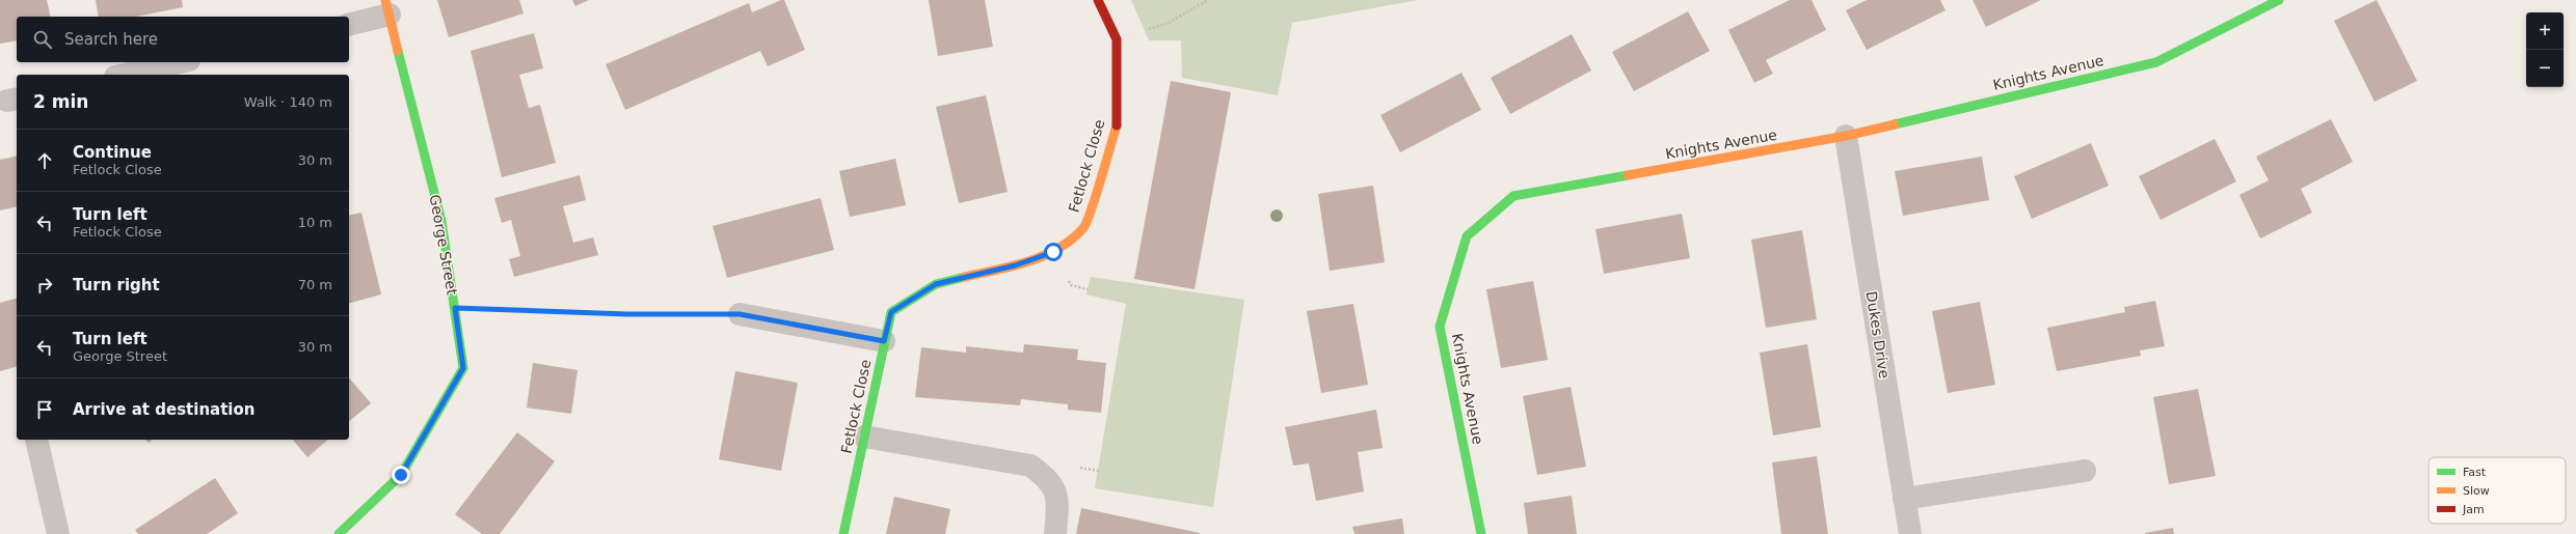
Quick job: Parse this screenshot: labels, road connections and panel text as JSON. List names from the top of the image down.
{
  "streets": {
    "street": [
      "Knights Avenue",
      "Fetlock Close",
      "George Street",
      "Dukes Drive"
    ]
  },
  "crossings": [
    ["Knights Avenue", "Dukes Drive"]
  ],
  "legend": ["Fast", "Slow", "Jam"],
  "page": {
    "map_buttons": ["+", "−"],
    "search": "Search here",
    "heading": ["2 min", "Walk · 140 m"],
    "list": [
      ["Continue", "Fetlock Close", "30 m"],
      ["Turn left", "Fetlock Close", "10 m"],
      ["Turn right", "70 m"],
      ["Turn left", "George Street", "30 m"],
      "Arrive at destination"
    ]
  }
}
